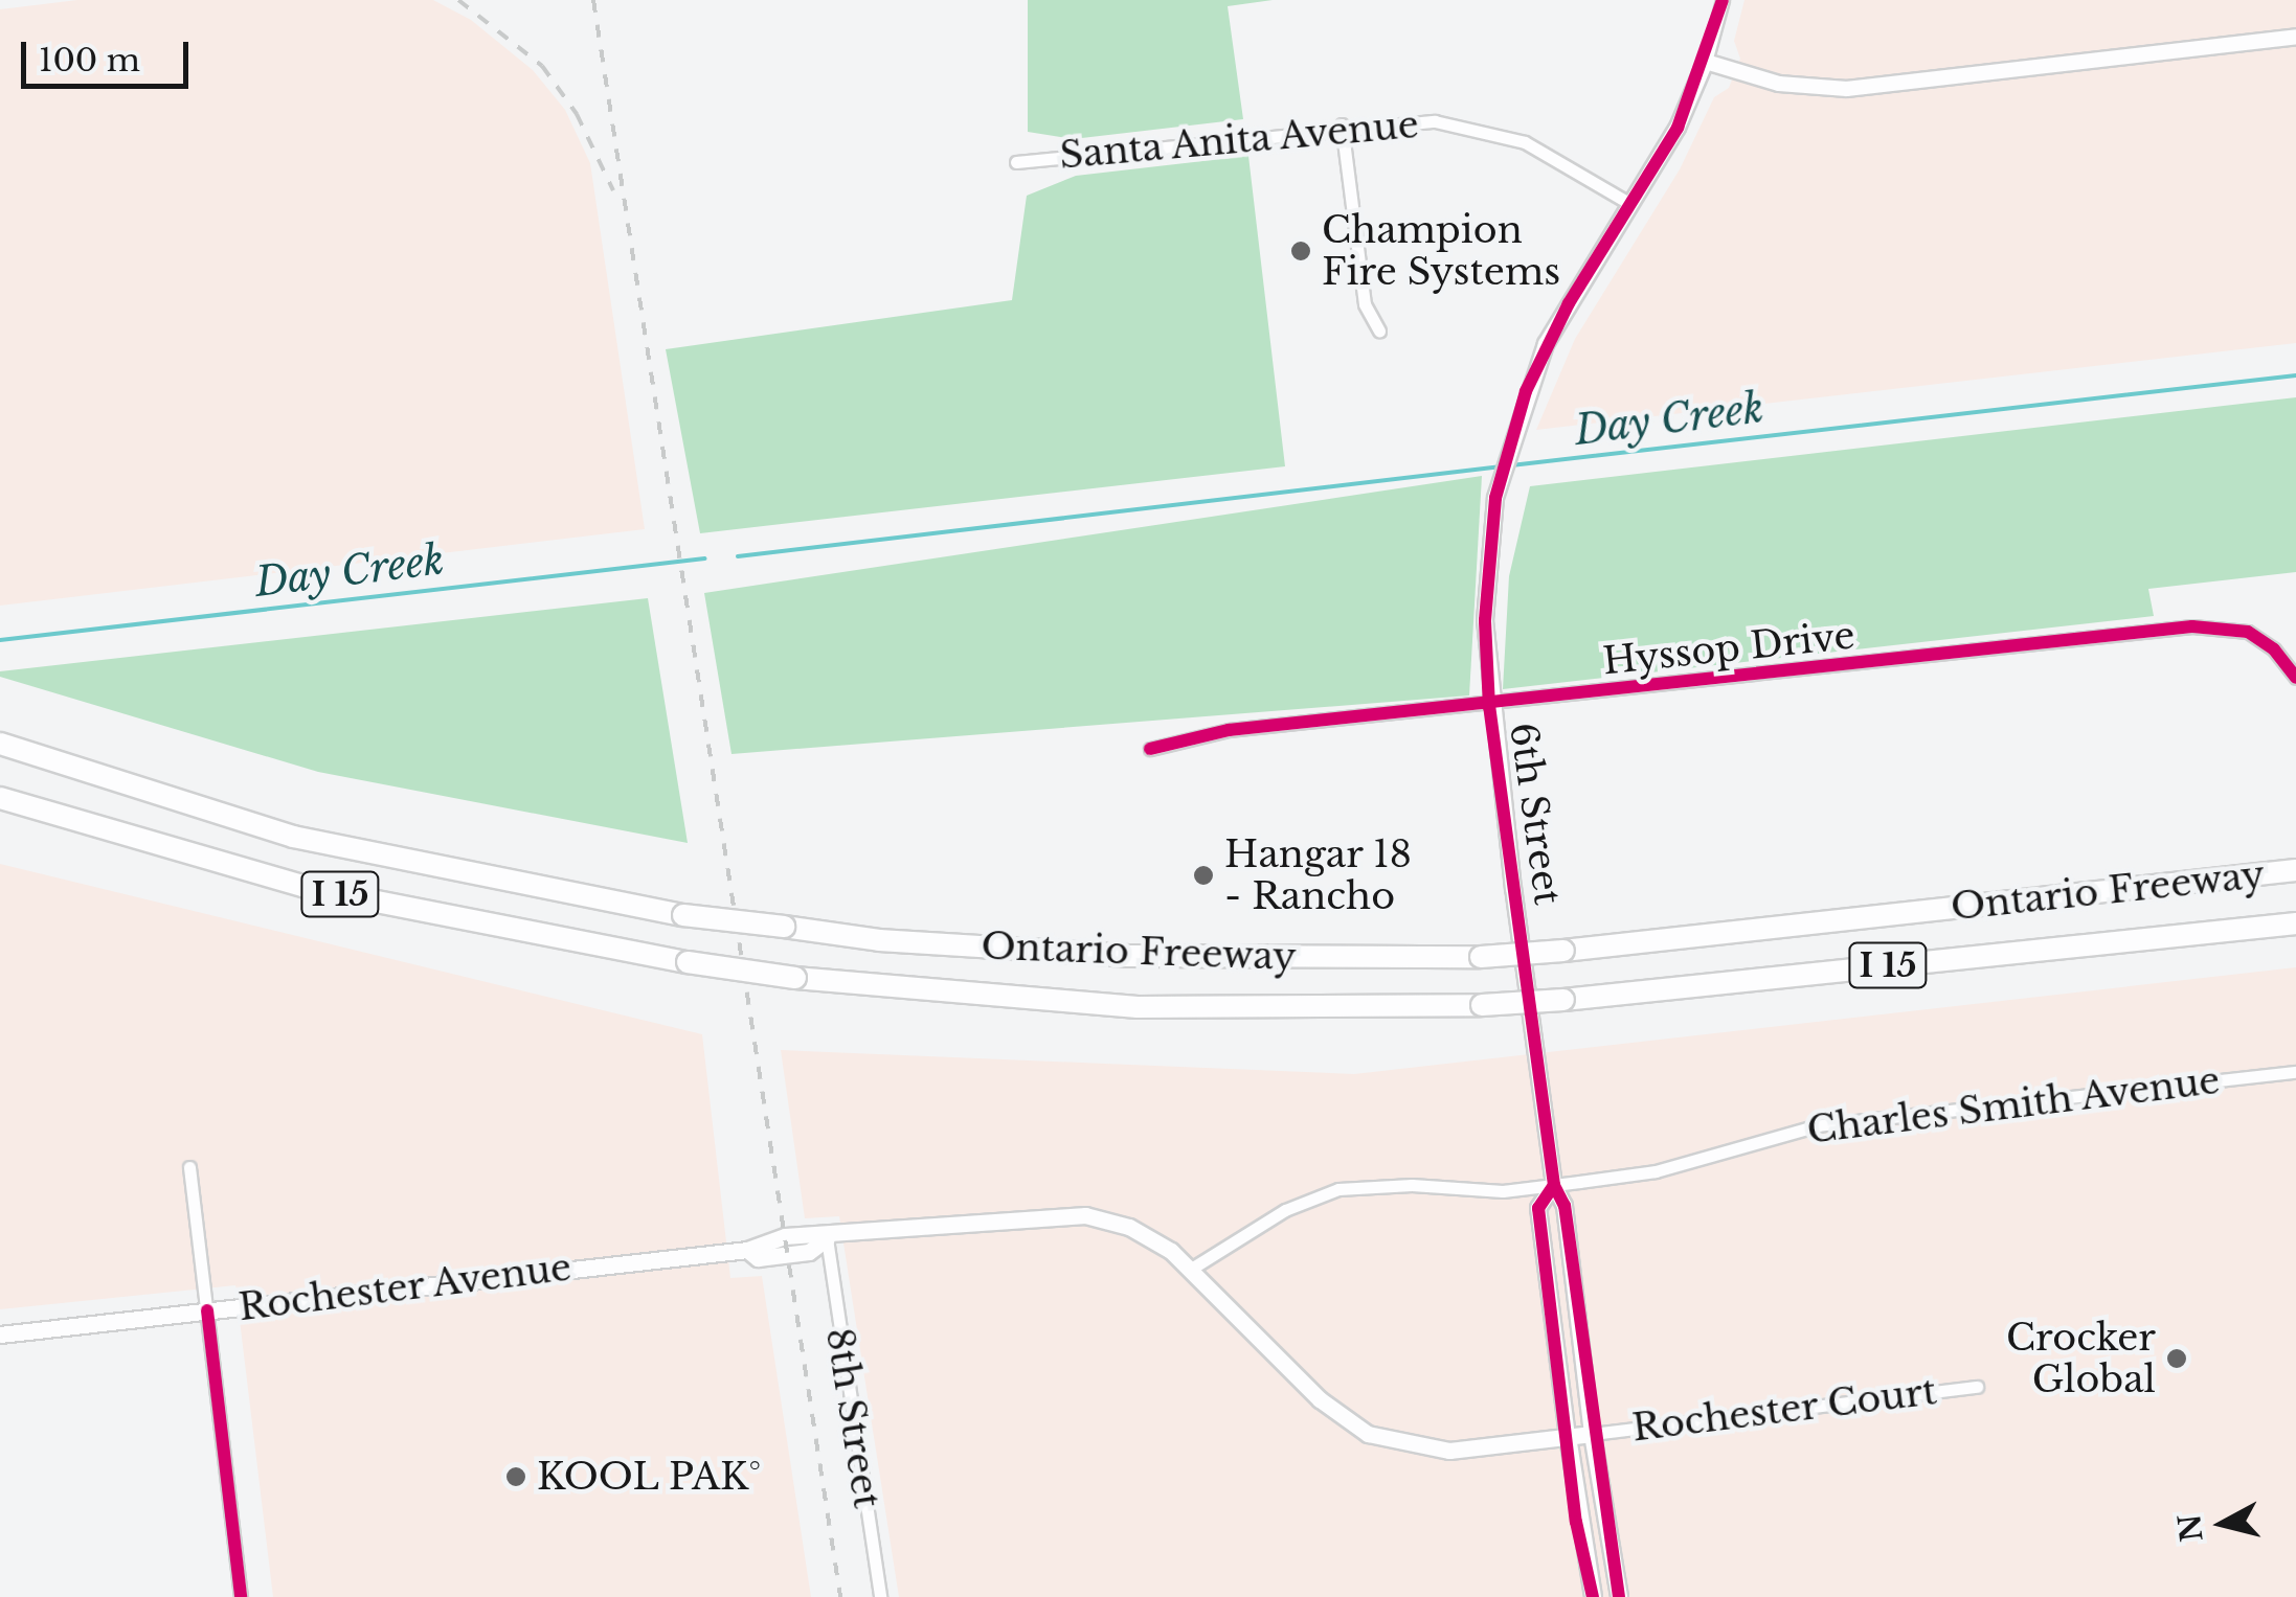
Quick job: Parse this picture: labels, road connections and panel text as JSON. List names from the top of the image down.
{
  "streets": {
    "highway": ["Ontario Freeway", "I 15"],
    "main road": ["6th Street", "Rochester Avenue"],
    "street": [
      "Santa Anita Avenue",
      "Hyssop Drive",
      "Charles Smith Avenue",
      "Rochester Court",
      "8th Street"
    ]
  },
  "crossings": [
    ["Santa Anita Avenue", "6th Street"],
    ["Hyssop Drive", "6th Street"],
    ["6th Street", "Charles Smith Avenue"],
    ["6th Street", "Rochester Avenue"],
    ["6th Street", "Rochester Court"],
    ["Charles Smith Avenue", "Rochester Avenue"],
    ["Rochester Avenue", "Rochester Court"],
    ["Rochester Avenue", "8th Street"]
  ],
  "water": ["Day Creek"],
  "places": [
    "Champion Fire Systems",
    "Hangar 18 - Rancho",
    "Crocker Global",
    "KOOL PAK°"
  ],
  "scale_bar": "100 m",
  "north": "left"
}
